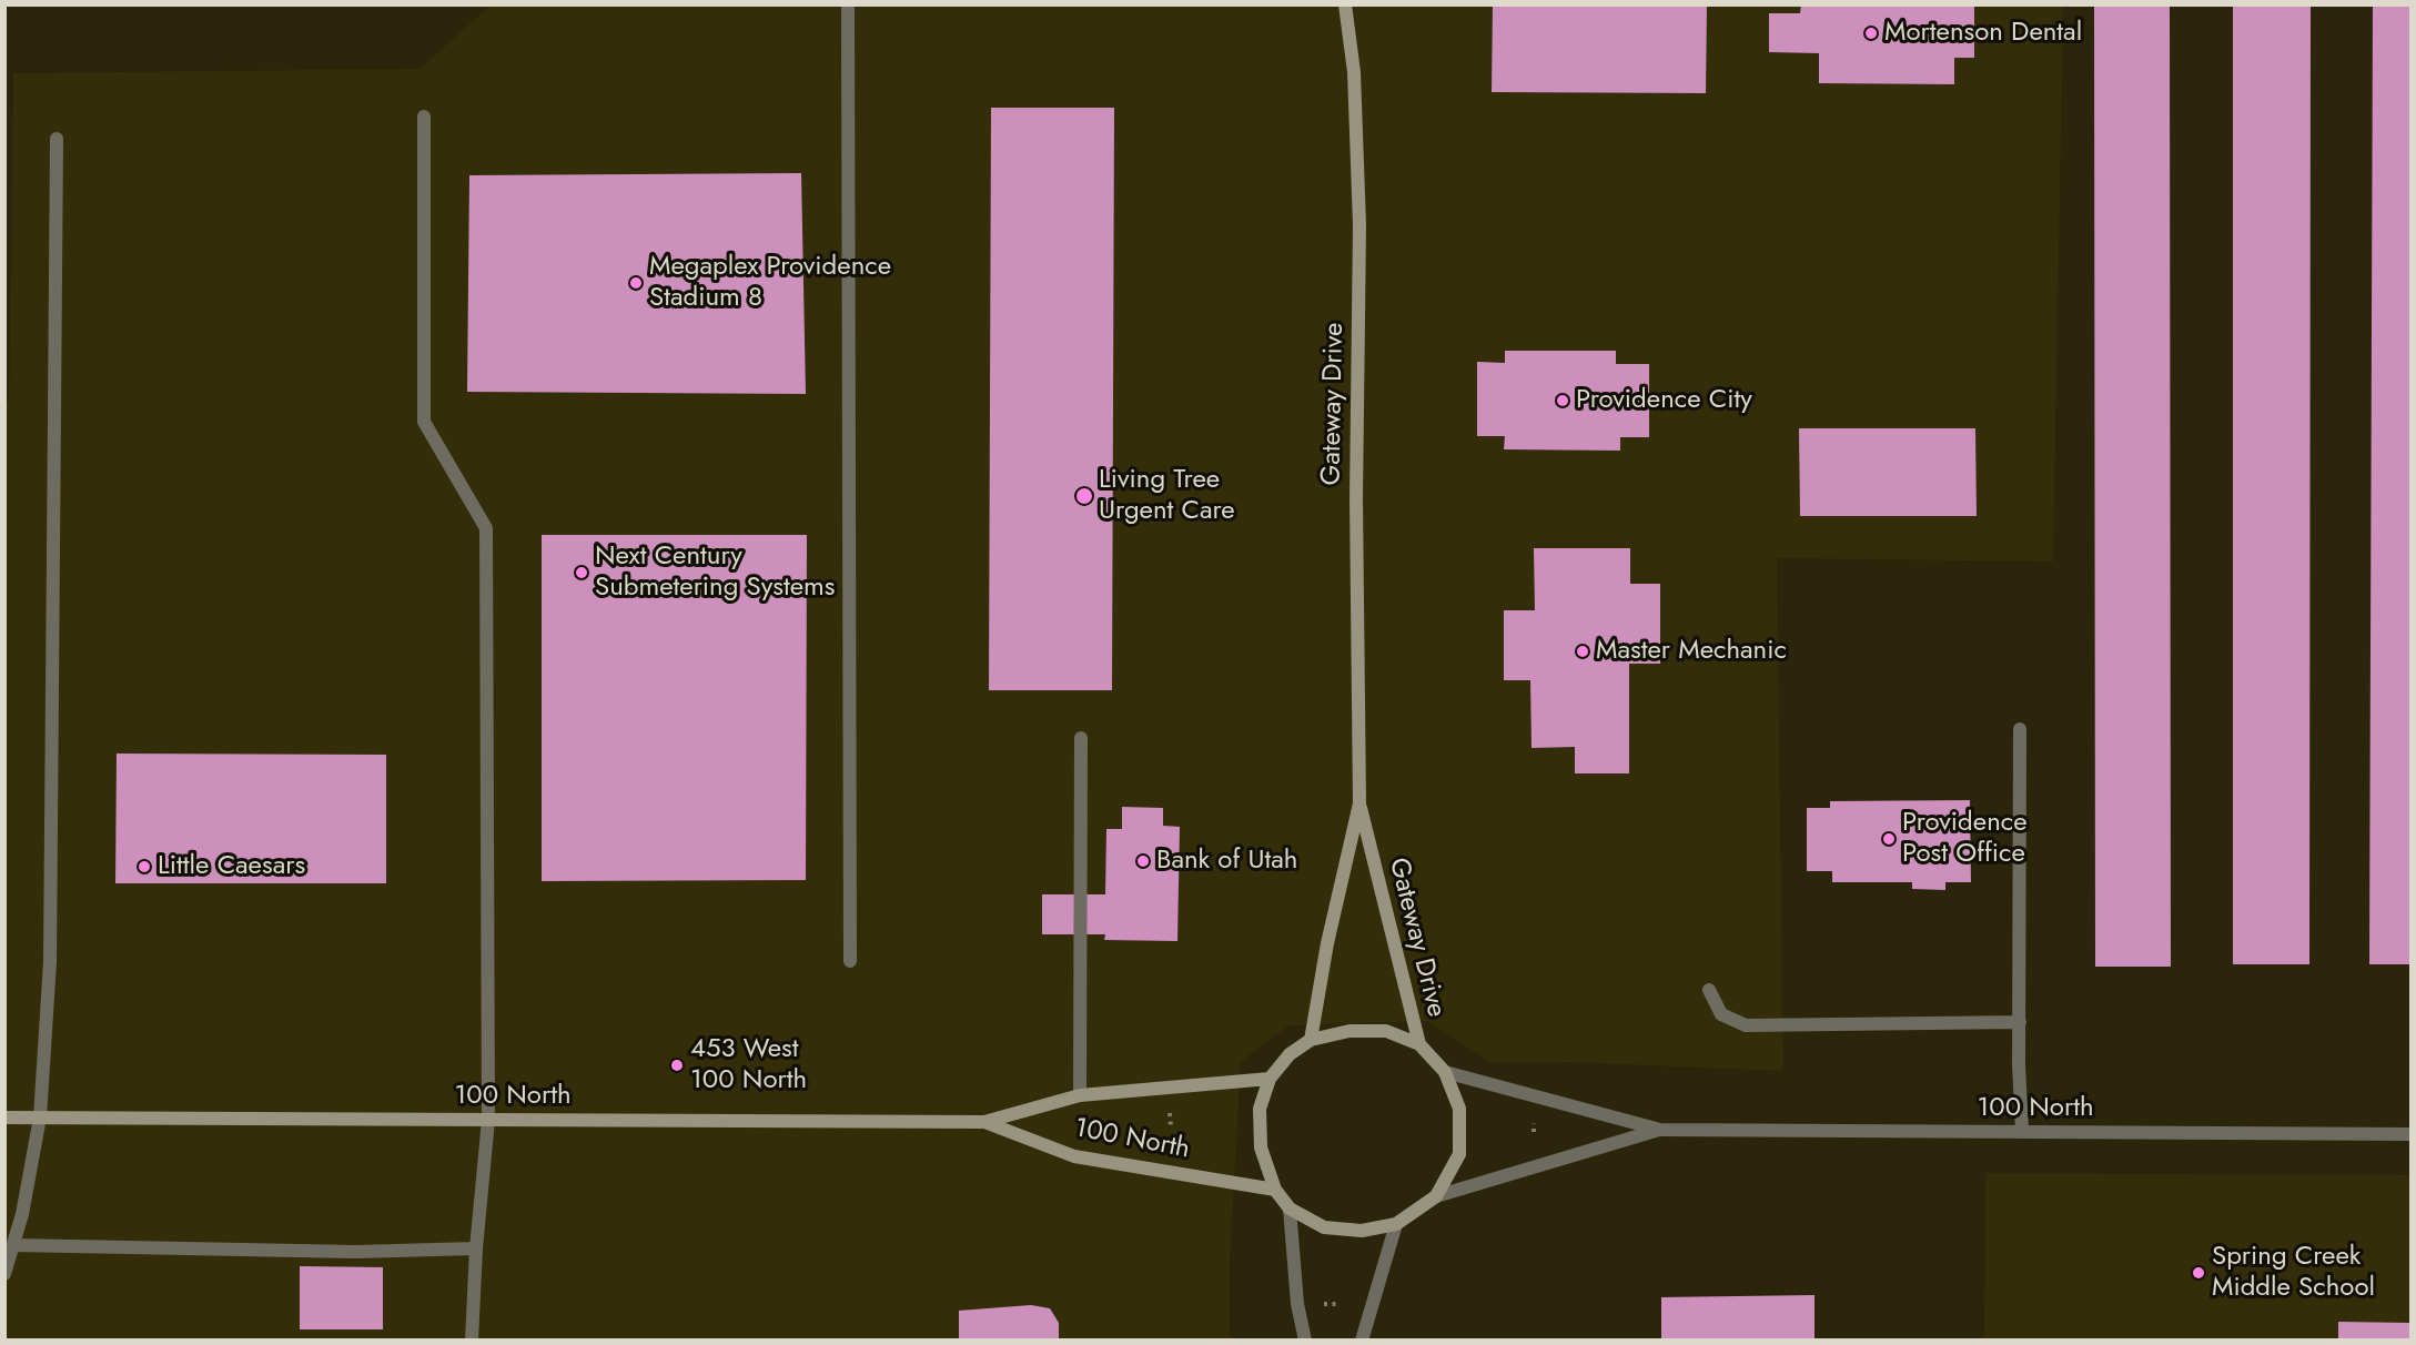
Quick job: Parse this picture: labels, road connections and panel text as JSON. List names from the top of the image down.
{
  "streets": {
    "main road": ["Gateway Drive", "100 North"]
  },
  "crossings": [
    ["Gateway Drive", "100 North"]
  ],
  "places": [
    "Mortenson Dental",
    "Megaplex Providence Stadium 8",
    "Providence City",
    "Living Tree Urgent Care",
    "Next Century Submetering Systems",
    "Master Mechanic",
    "Providence Post Office",
    "Bank of Utah",
    "Little Caesars",
    "453 West 100 North",
    "Spring Creek Middle School"
  ]
}
